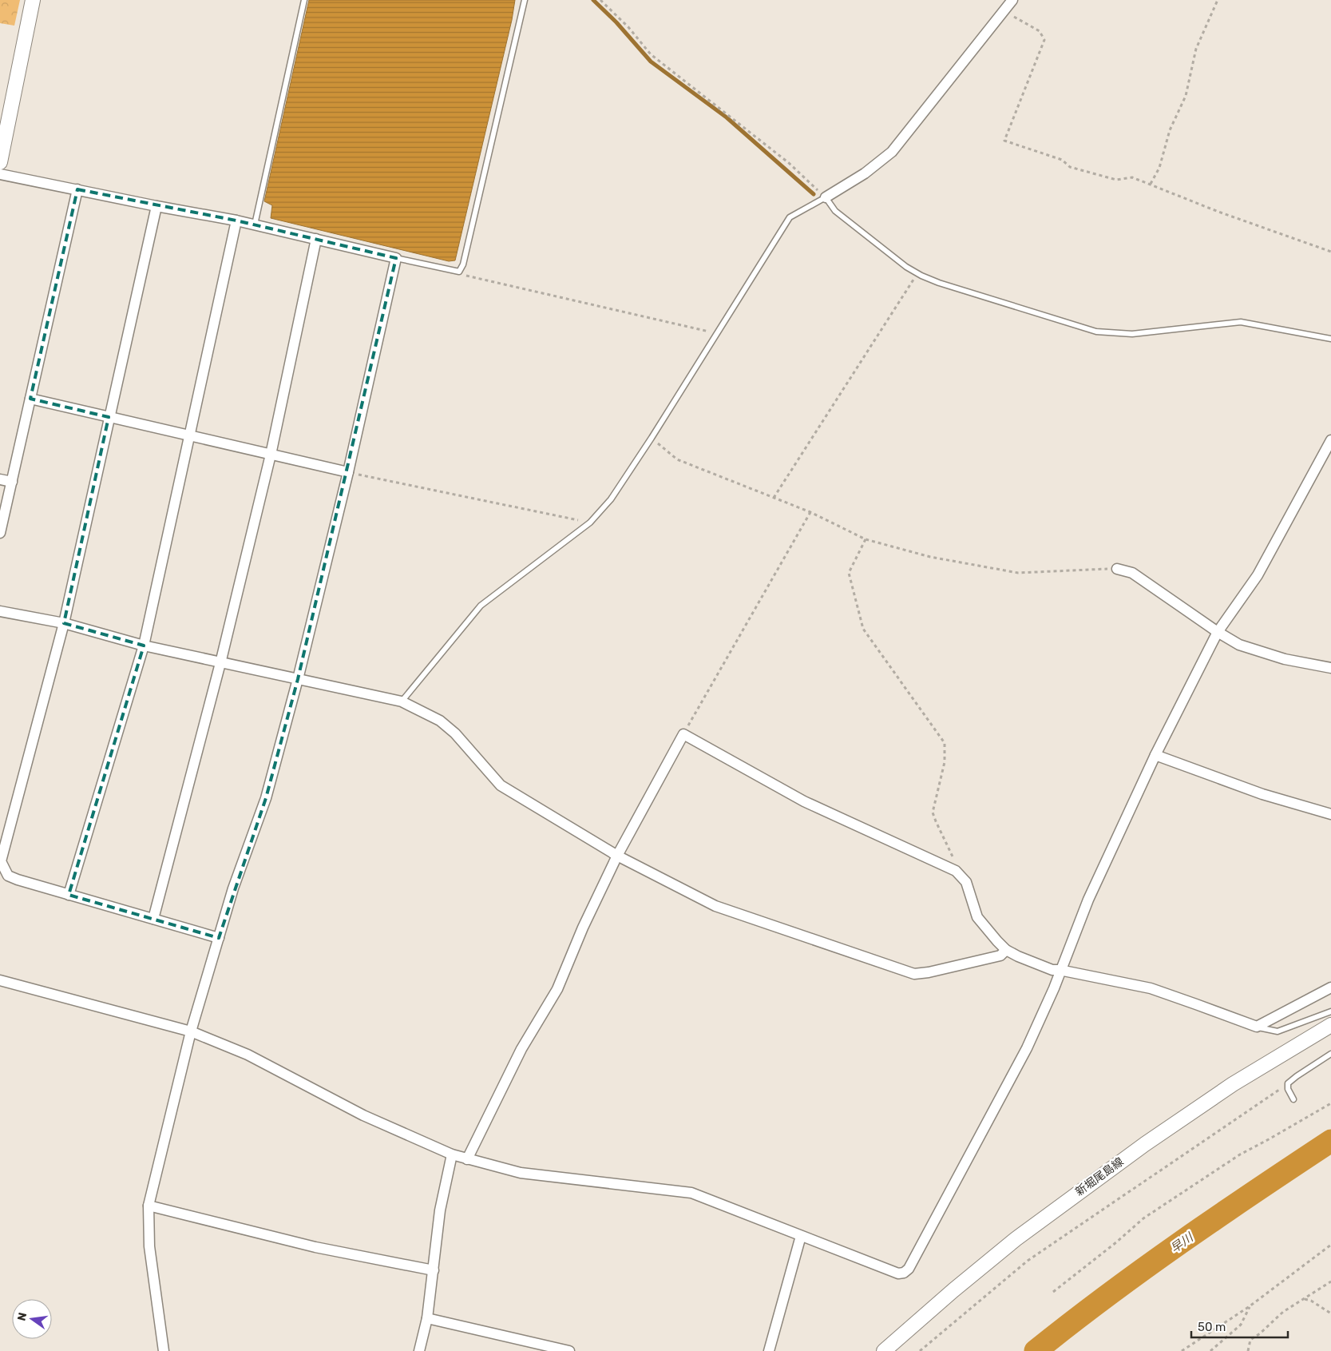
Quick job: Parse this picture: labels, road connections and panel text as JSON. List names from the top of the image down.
{
  "streets": {
    "main road": ["新堀尾島線"]
  },
  "water": ["早川"],
  "scale_bar": "50 m",
  "north": "left"
}
